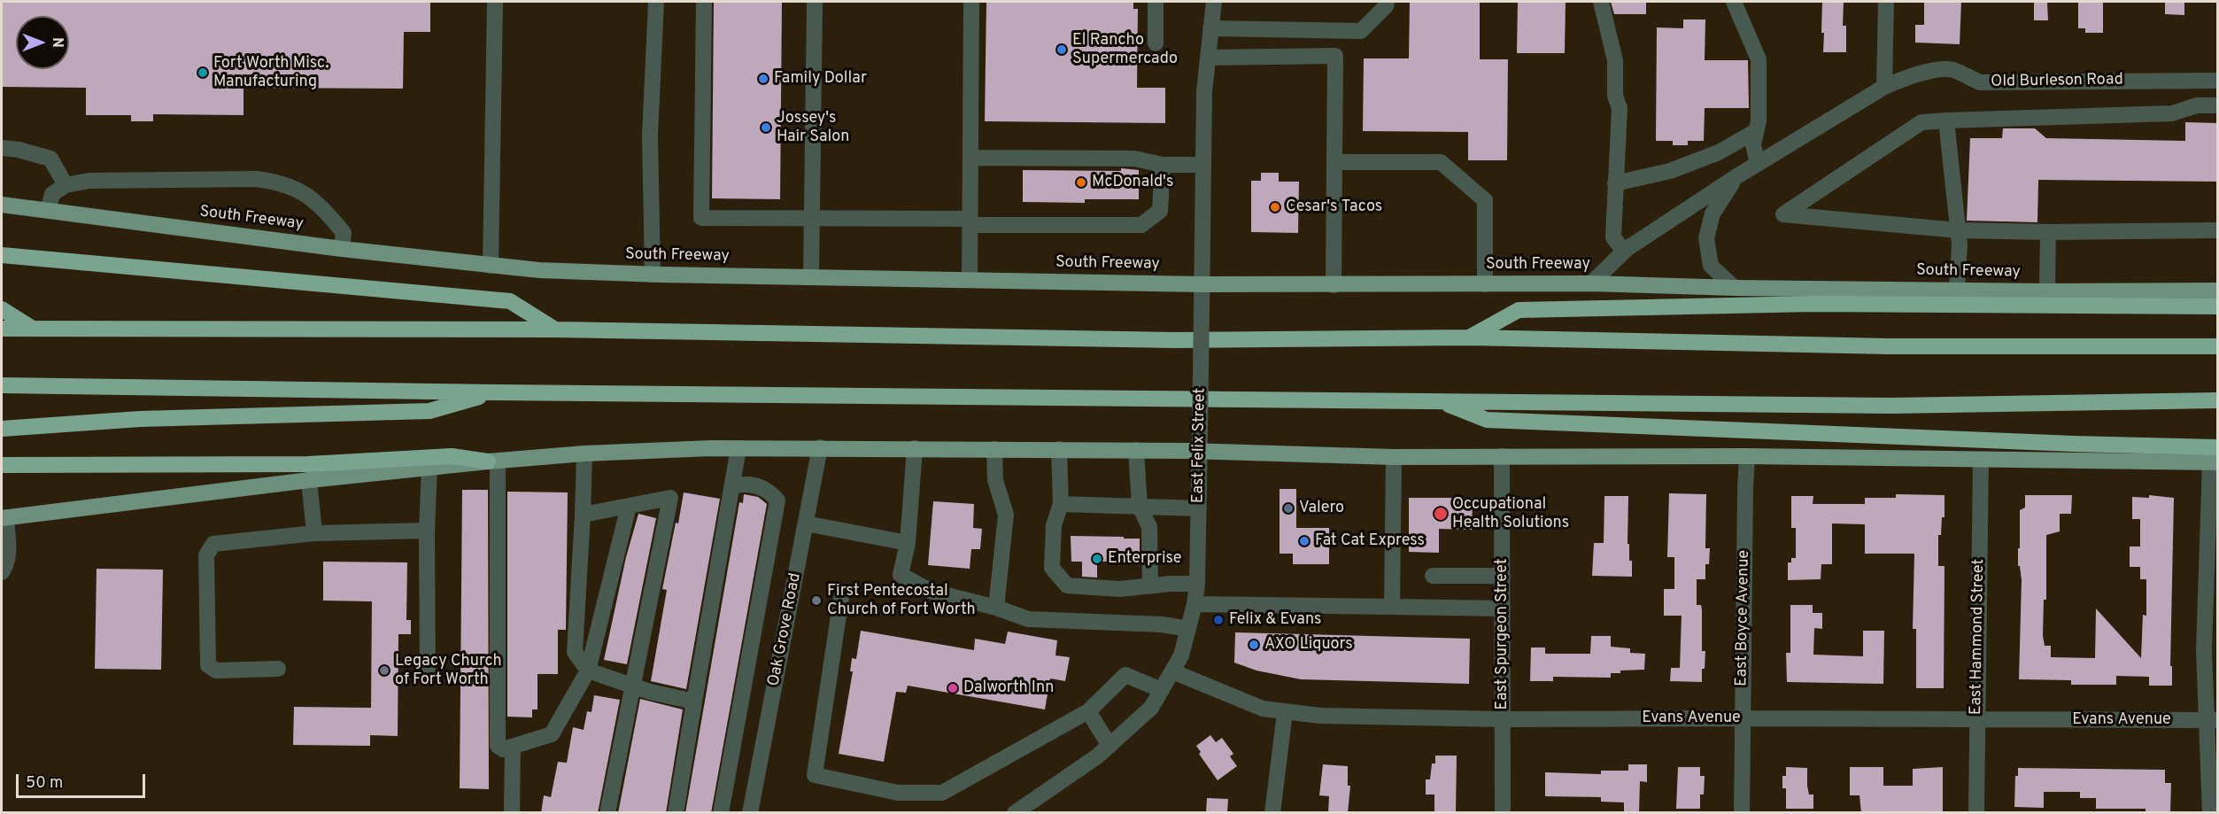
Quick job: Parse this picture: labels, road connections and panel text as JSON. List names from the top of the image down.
{
  "streets": {
    "main road": ["South Freeway"],
    "street": [
      "Old Burleson Road",
      "East Felix Street",
      "East Boyce Avenue",
      "Oak Grove Road",
      "East Spurgeon Street",
      "East Hammond Street",
      "Evans Avenue"
    ]
  },
  "crossings": [
    ["Old Burleson Road", "South Freeway"],
    ["South Freeway", "East Felix Street"],
    ["East Felix Street", "Evans Avenue"],
    ["East Boyce Avenue", "Evans Avenue"],
    ["East Spurgeon Street", "Evans Avenue"],
    ["East Hammond Street", "Evans Avenue"]
  ],
  "places": [
    "El Rancho Supermercado",
    "Fort Worth Misc. Manufacturing",
    "Family Dollar",
    "Jossey's Hair Salon",
    "McDonald's",
    "Cesar's Tacos",
    "Valero",
    "Occupational Health Solutions",
    "Fat Cat Express",
    "Enterprise",
    "First Pentecostal Church of Fort Worth",
    "Felix & Evans",
    "AXO Liquors",
    "Legacy Church of Fort Worth",
    "Dalworth Inn"
  ],
  "scale_bar": "50 m",
  "north": "right"
}
